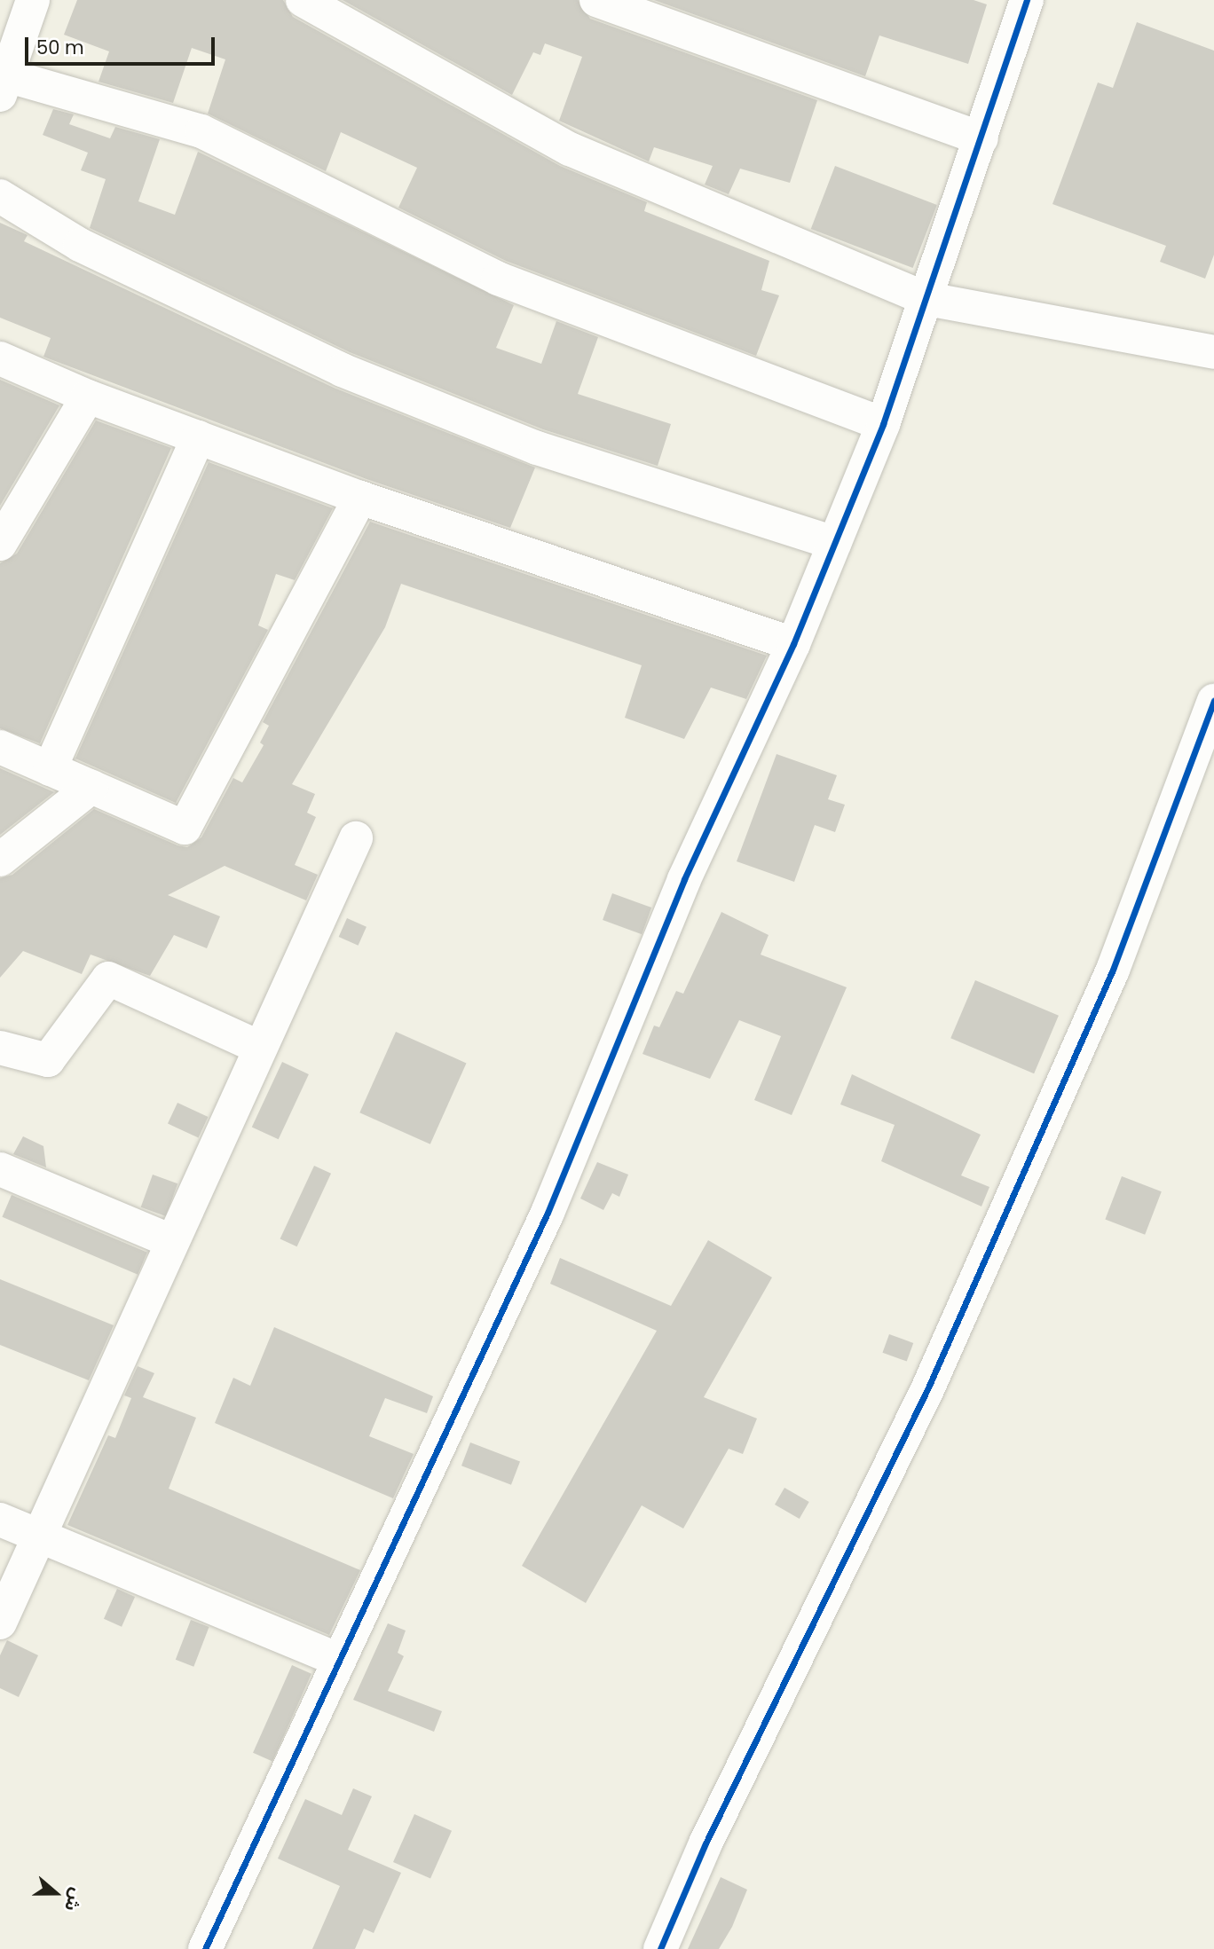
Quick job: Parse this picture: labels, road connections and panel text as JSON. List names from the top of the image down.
{
  "scale_bar": "50 m",
  "north": "right"
}
